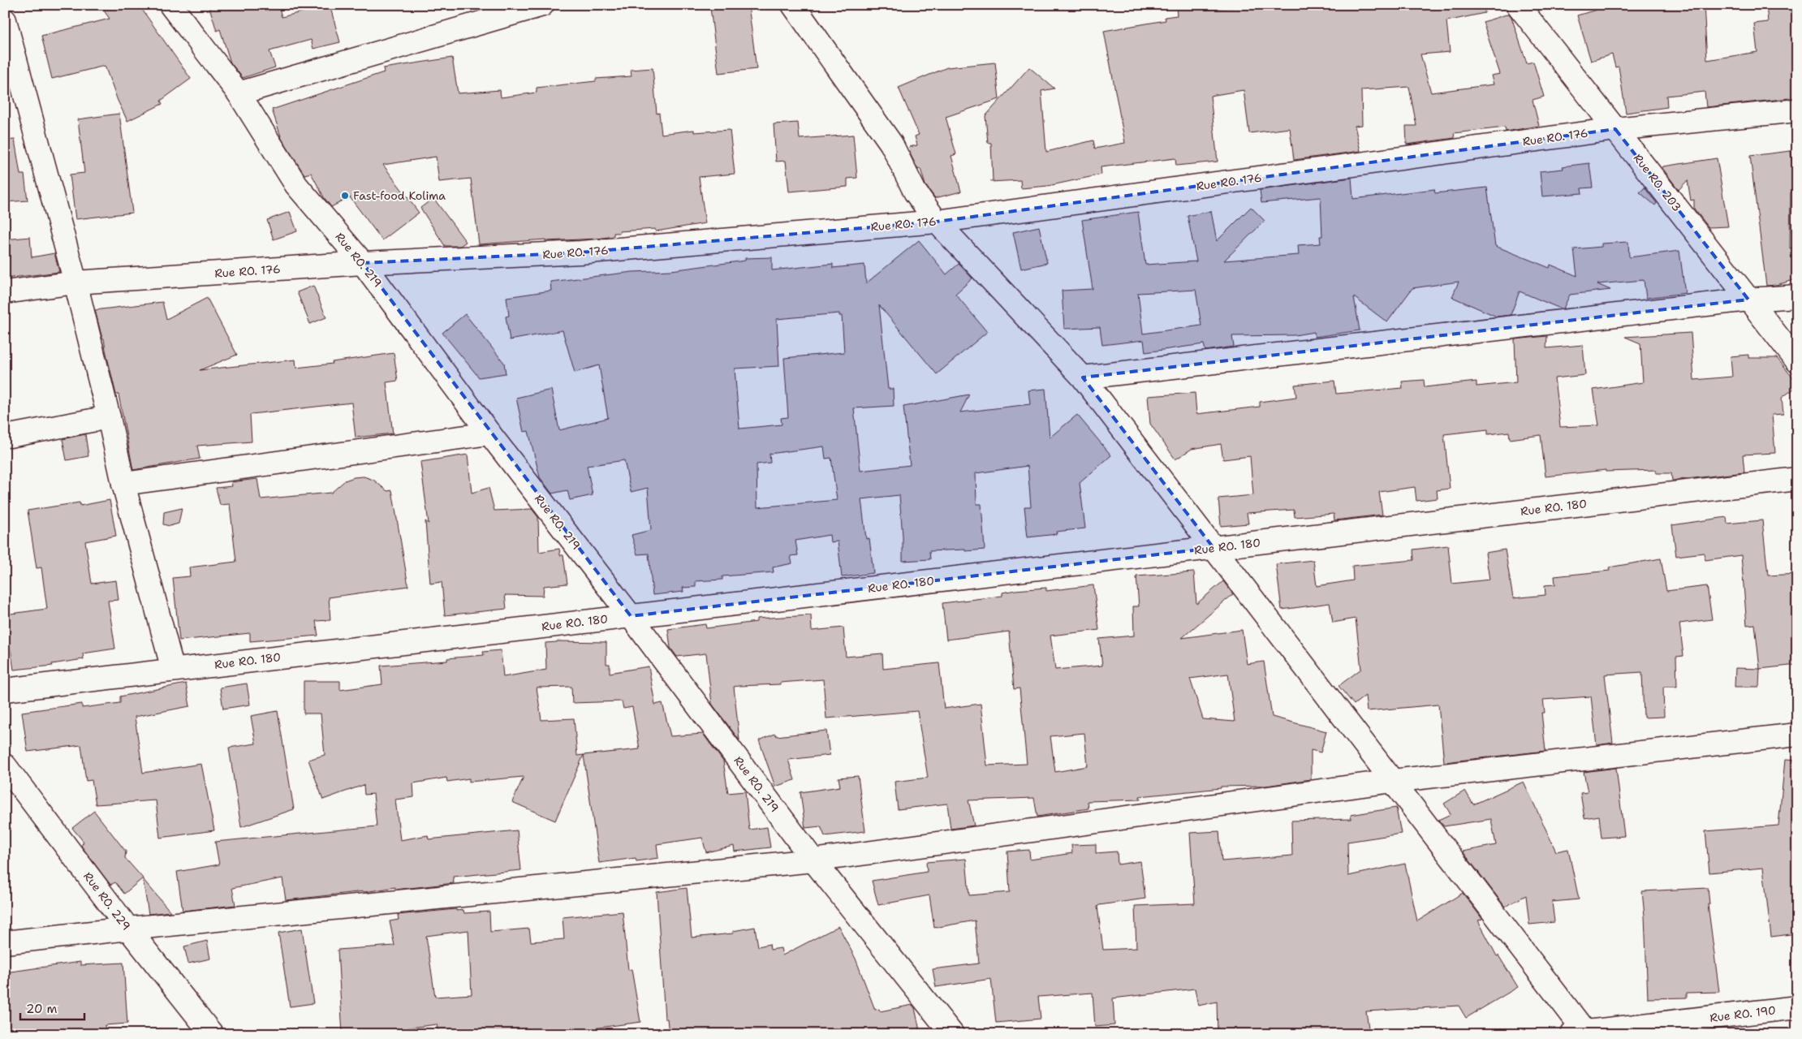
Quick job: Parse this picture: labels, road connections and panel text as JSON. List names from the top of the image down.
{
  "streets": {
    "street": [
      "Rue RO. 176",
      "Rue RO. 203",
      "Rue RO. 219",
      "Rue RO. 180",
      "Rue RO. 229",
      "Rue RO. 190"
    ]
  },
  "crossings": [
    ["Rue RO. 176", "Rue RO. 203"],
    ["Rue RO. 176", "Rue RO. 219"],
    ["Rue RO. 219", "Rue RO. 180"]
  ],
  "places": ["Fast-food Kolima"],
  "scale_bar": "20 m"
}
